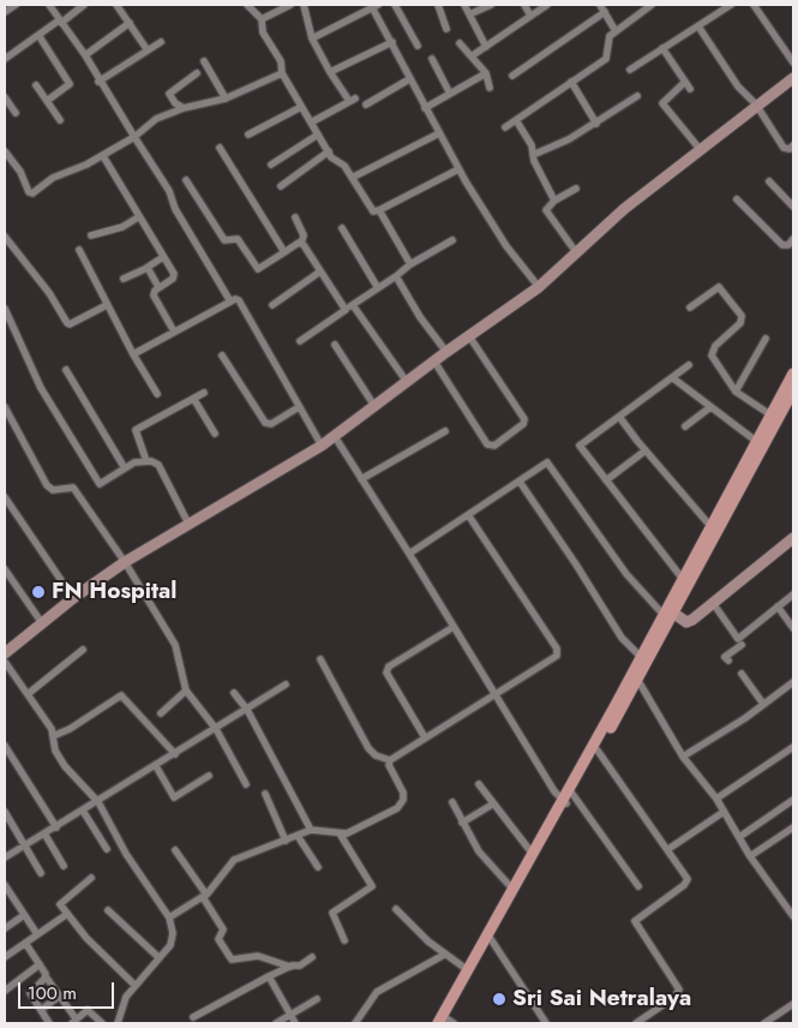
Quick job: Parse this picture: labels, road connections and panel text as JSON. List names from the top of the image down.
{
  "places": ["FN Hospital", "Sri Sai Netralaya"],
  "scale_bar": "100 m"
}
